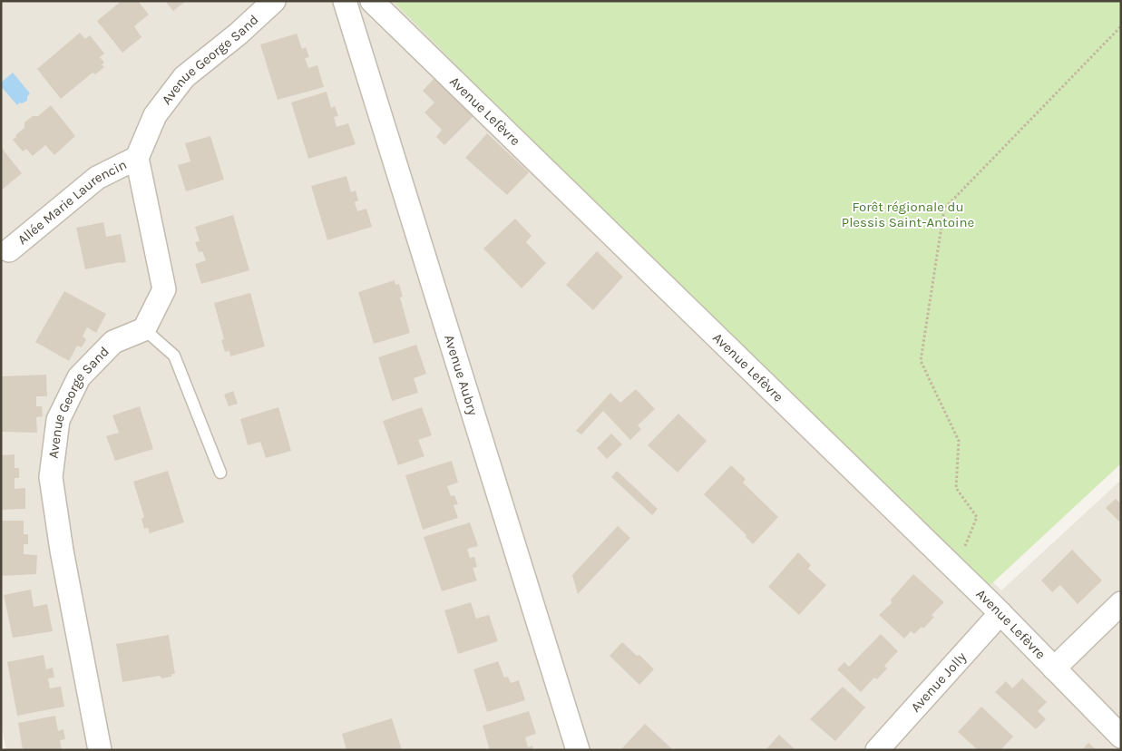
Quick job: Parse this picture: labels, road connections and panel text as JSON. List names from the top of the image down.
{
  "streets": {
    "street": [
      "Avenue George Sand",
      "Avenue Lefèvre",
      "Allée Marie Laurencin",
      "Avenue Aubry",
      "Avenue Jolly"
    ]
  },
  "crossings": [
    ["Avenue George Sand", "Allée Marie Laurencin"],
    ["Avenue Lefèvre", "Avenue Jolly"]
  ],
  "parks": ["Forêt régionale du Plessis Saint-Antoine"]
}
